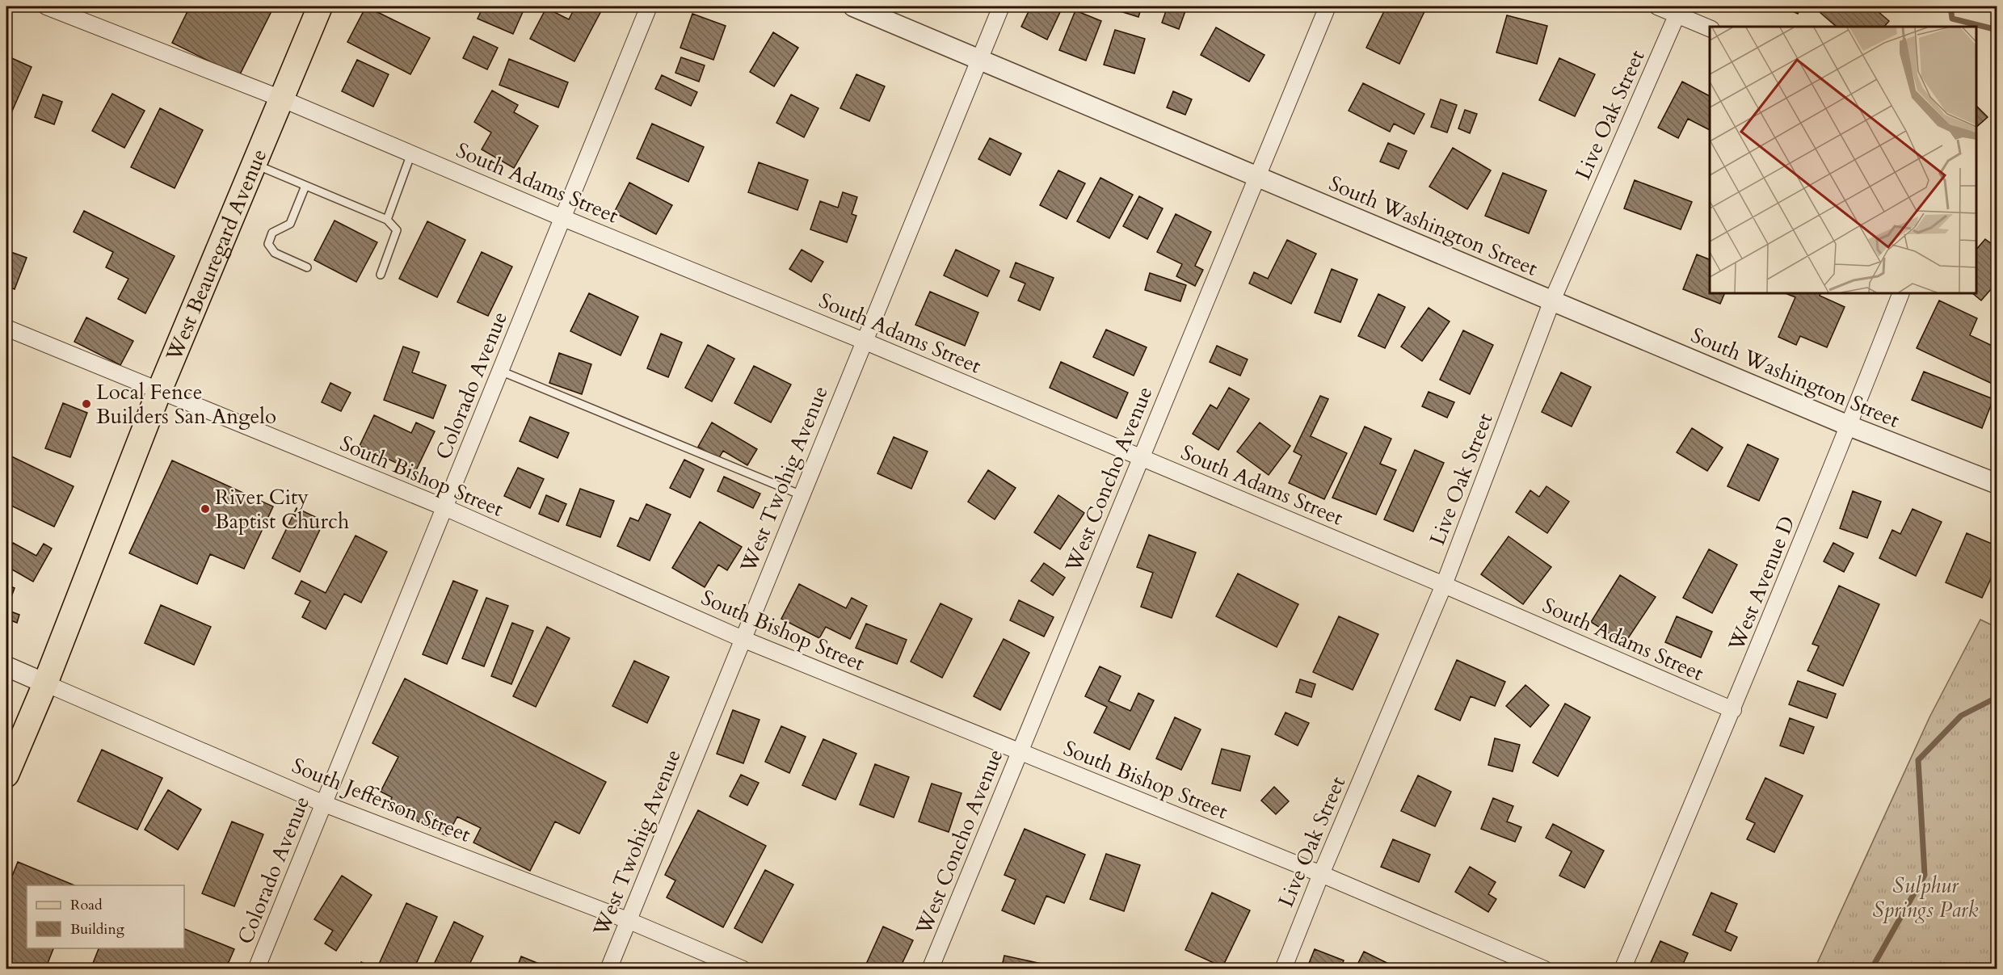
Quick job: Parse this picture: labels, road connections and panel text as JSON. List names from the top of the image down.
{
  "streets": {
    "main road": ["West Beauregard Avenue"],
    "street": [
      "Live Oak Street",
      "South Adams Street",
      "South Washington Street",
      "Colorado Avenue",
      "South Bishop Street",
      "West Twohig Avenue",
      "West Concho Avenue",
      "West Avenue D",
      "South Jefferson Street"
    ]
  },
  "crossings": [
    ["Live Oak Street", "South Adams Street"],
    ["Live Oak Street", "South Washington Street"],
    ["Live Oak Street", "South Bishop Street"],
    ["South Adams Street", "West Beauregard Avenue"],
    ["South Adams Street", "Colorado Avenue"],
    ["South Adams Street", "West Twohig Avenue"],
    ["South Adams Street", "West Concho Avenue"],
    ["South Adams Street", "West Avenue D"],
    ["South Washington Street", "West Twohig Avenue"],
    ["South Washington Street", "West Concho Avenue"],
    ["South Washington Street", "West Avenue D"],
    ["West Beauregard Avenue", "South Bishop Street"],
    ["West Beauregard Avenue", "South Jefferson Street"],
    ["Colorado Avenue", "South Bishop Street"],
    ["Colorado Avenue", "South Jefferson Street"],
    ["South Bishop Street", "West Twohig Avenue"],
    ["South Bishop Street", "West Concho Avenue"],
    ["West Twohig Avenue", "South Jefferson Street"]
  ],
  "parks": ["Sulphur Springs Park"],
  "places": ["Local Fence Builders San Angelo", "River City Baptist Church"],
  "legend": ["Road", "Building"]
}
